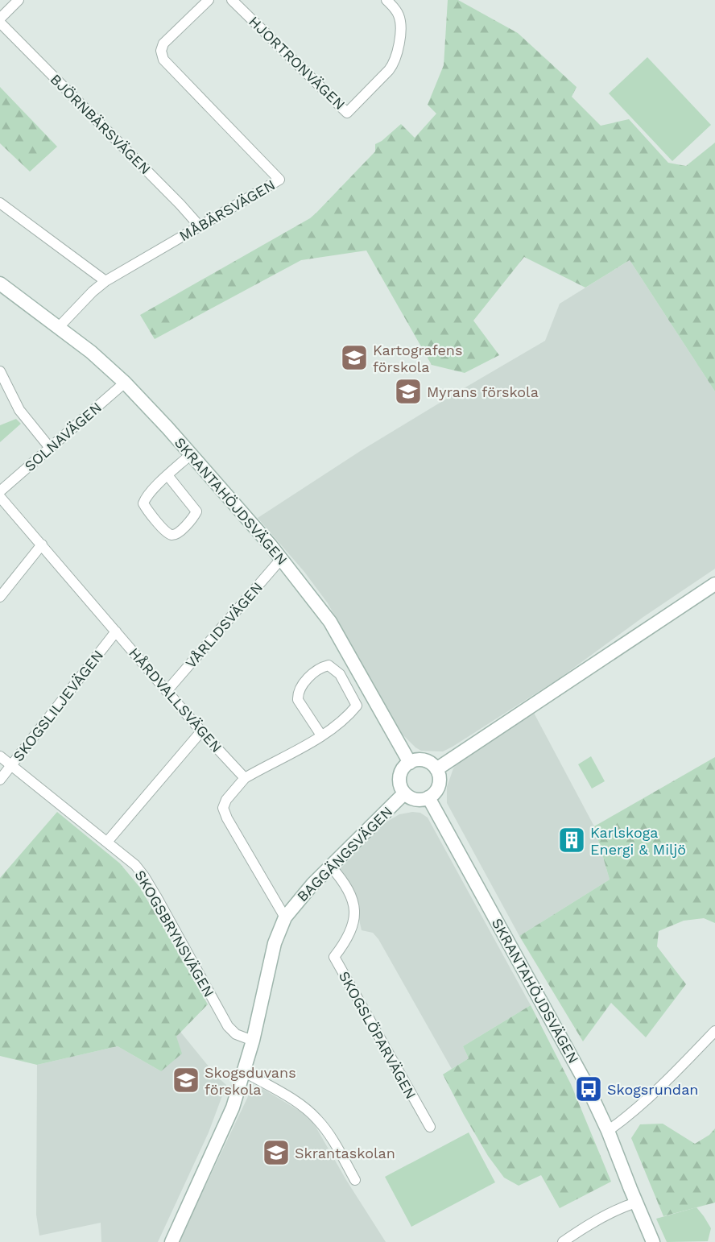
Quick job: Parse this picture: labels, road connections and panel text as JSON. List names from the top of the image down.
{
  "streets": {
    "street": [
      "HJORTRONVÄGEN",
      "BJÖRNBÄRSVÄGEN",
      "MÅBÄRSVÄGEN",
      "SOLNAVÄGEN",
      "SKRANTAHÖJDSVÄGEN",
      "VÅRLIDSVÄGEN",
      "HÅRDVALLSVÄGEN",
      "SKOGSLILJEVÄGEN",
      "BAGGÄNGSVÄGEN",
      "SKOGSBRYNSVÄGEN",
      "SKOGSLÖPARVÄGEN"
    ]
  },
  "crossings": [
    ["BJÖRNBÄRSVÄGEN", "MÅBÄRSVÄGEN"],
    ["MÅBÄRSVÄGEN", "SKRANTAHÖJDSVÄGEN"],
    ["SOLNAVÄGEN", "SKRANTAHÖJDSVÄGEN"],
    ["SKRANTAHÖJDSVÄGEN", "VÅRLIDSVÄGEN"],
    ["SKRANTAHÖJDSVÄGEN", "BAGGÄNGSVÄGEN"],
    ["VÅRLIDSVÄGEN", "HÅRDVALLSVÄGEN"],
    ["HÅRDVALLSVÄGEN", "SKOGSLILJEVÄGEN"],
    ["SKOGSLILJEVÄGEN", "SKOGSBRYNSVÄGEN"],
    ["BAGGÄNGSVÄGEN", "SKOGSBRYNSVÄGEN"],
    ["BAGGÄNGSVÄGEN", "SKOGSLÖPARVÄGEN"]
  ],
  "places": {
    "school or university": [
      "Kartografens förskola",
      "Myrans förskola",
      "Skogsduvans förskola",
      "Skrantaskolan"
    ],
    "building": ["Karlskoga Energi & Miljö"],
    "bus stop": ["Skogsrundan"]
  }
}
